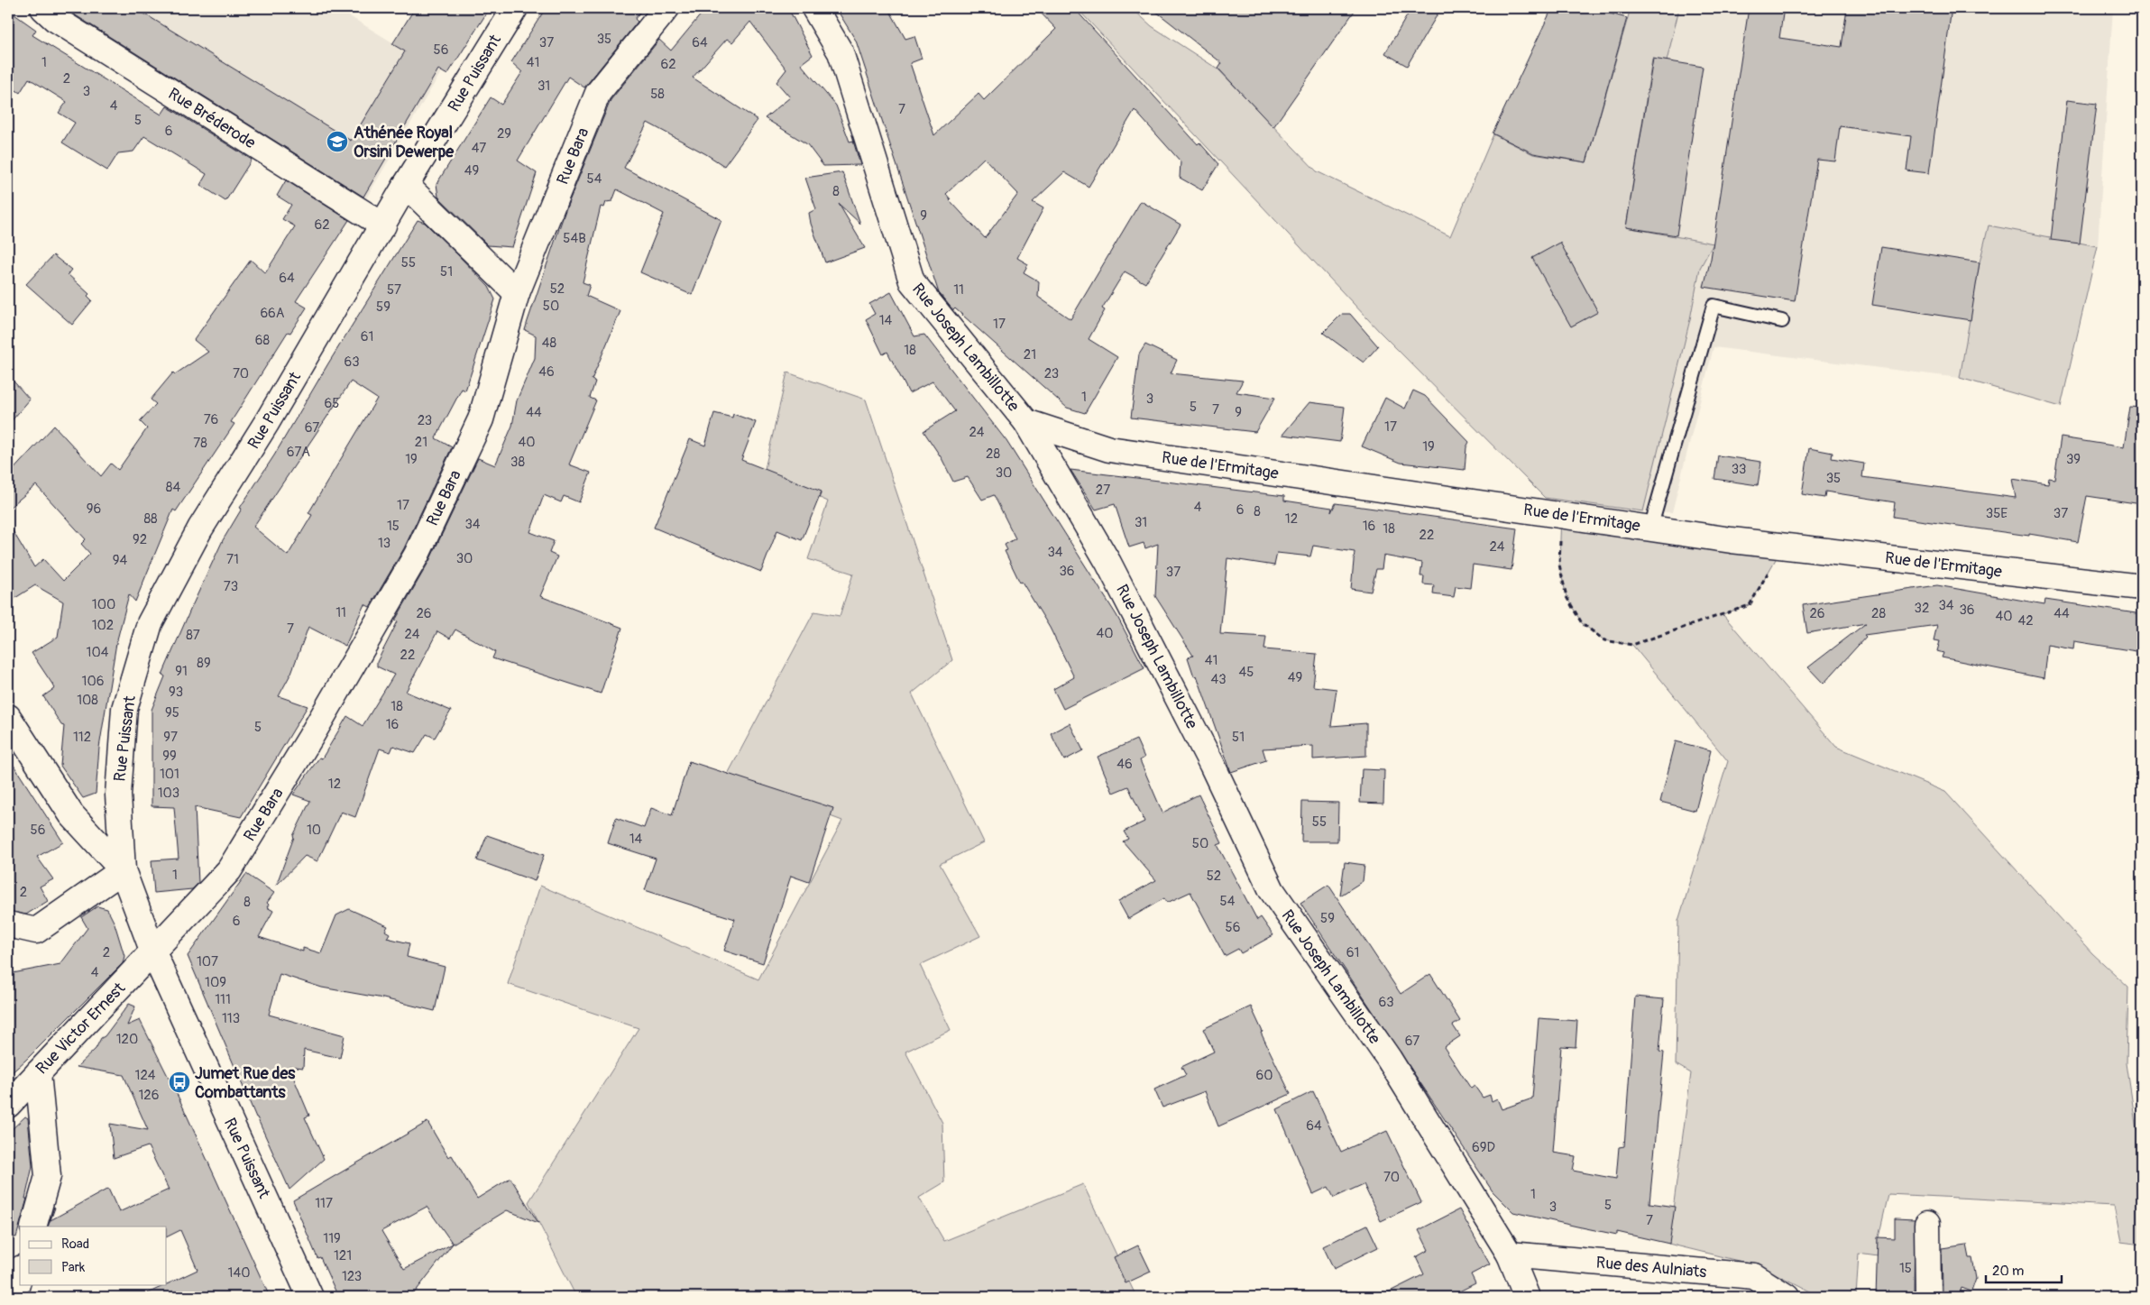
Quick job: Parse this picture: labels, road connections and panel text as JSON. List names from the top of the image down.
{
  "streets": {
    "street": [
      "Rue Puissant",
      "Rue Bréderode",
      "Rue Bara",
      "Rue Joseph Lambillotte",
      "Rue de l'Ermitage",
      "Rue Victor Ernest",
      "Rue des Aulniats"
    ]
  },
  "crossings": [
    ["Rue Puissant", "Rue Bréderode"],
    ["Rue Puissant", "Rue Bara"],
    ["Rue Puissant", "Rue Victor Ernest"],
    ["Rue Bara", "Rue Victor Ernest"],
    ["Rue Joseph Lambillotte", "Rue de l'Ermitage"],
    ["Rue Joseph Lambillotte", "Rue des Aulniats"]
  ],
  "places": {
    "school or university": ["Athénée Royal Orsini Dewerpe"],
    "bus stop": ["Jumet Rue des Combattants"]
  },
  "house_numbers": [
    "35",
    "37",
    "64",
    "56",
    "1",
    "41",
    "62",
    "2",
    "31",
    "3",
    "58",
    "4",
    "7",
    "5",
    "6",
    "29",
    "47",
    "49",
    "54",
    "8",
    "9",
    "62",
    "54B",
    "55",
    "51",
    "64",
    "52",
    "57",
    "11",
    "50",
    "59",
    "66A",
    "14",
    "17",
    "61",
    "68",
    "48",
    "18",
    "21",
    "63",
    "46",
    "70",
    "23",
    "1",
    "3",
    "65",
    "5",
    "7",
    "44",
    "9",
    "76",
    "23",
    "17",
    "67",
    "24",
    "21",
    "40",
    "78",
    "19",
    "67A",
    "28",
    "19",
    "39",
    "38",
    "33",
    "30",
    "35",
    "84",
    "27",
    "17",
    "4",
    "96",
    "6",
    "8",
    "35E",
    "37",
    "88",
    "12",
    "31",
    "34",
    "15",
    "16",
    "18",
    "22",
    "92",
    "13",
    "24",
    "34",
    "30",
    "71",
    "94",
    "36",
    "37",
    "73",
    "100",
    "34",
    "32",
    "36",
    "11",
    "26",
    "26",
    "28",
    "44",
    "40",
    "42",
    "102",
    "7",
    "40",
    "24",
    "87",
    "104",
    "22",
    "41",
    "89",
    "91",
    "45",
    "49",
    "43",
    "106",
    "93",
    "108",
    "18",
    "95",
    "16",
    "5",
    "112",
    "97",
    "51",
    "99",
    "46",
    "101",
    "12",
    "103",
    "55",
    "56",
    "10",
    "14",
    "50",
    "1",
    "52",
    "2",
    "54",
    "8",
    "59",
    "6",
    "56",
    "2",
    "61",
    "107",
    "4",
    "109",
    "111",
    "63",
    "113",
    "120",
    "67",
    "124",
    "60",
    "126",
    "64",
    "69D",
    "70",
    "1",
    "117",
    "5",
    "3",
    "7",
    "119",
    "121",
    "15",
    "140",
    "123"
  ],
  "legend": ["Road", "Park"],
  "scale_bar": "20 m"
}
